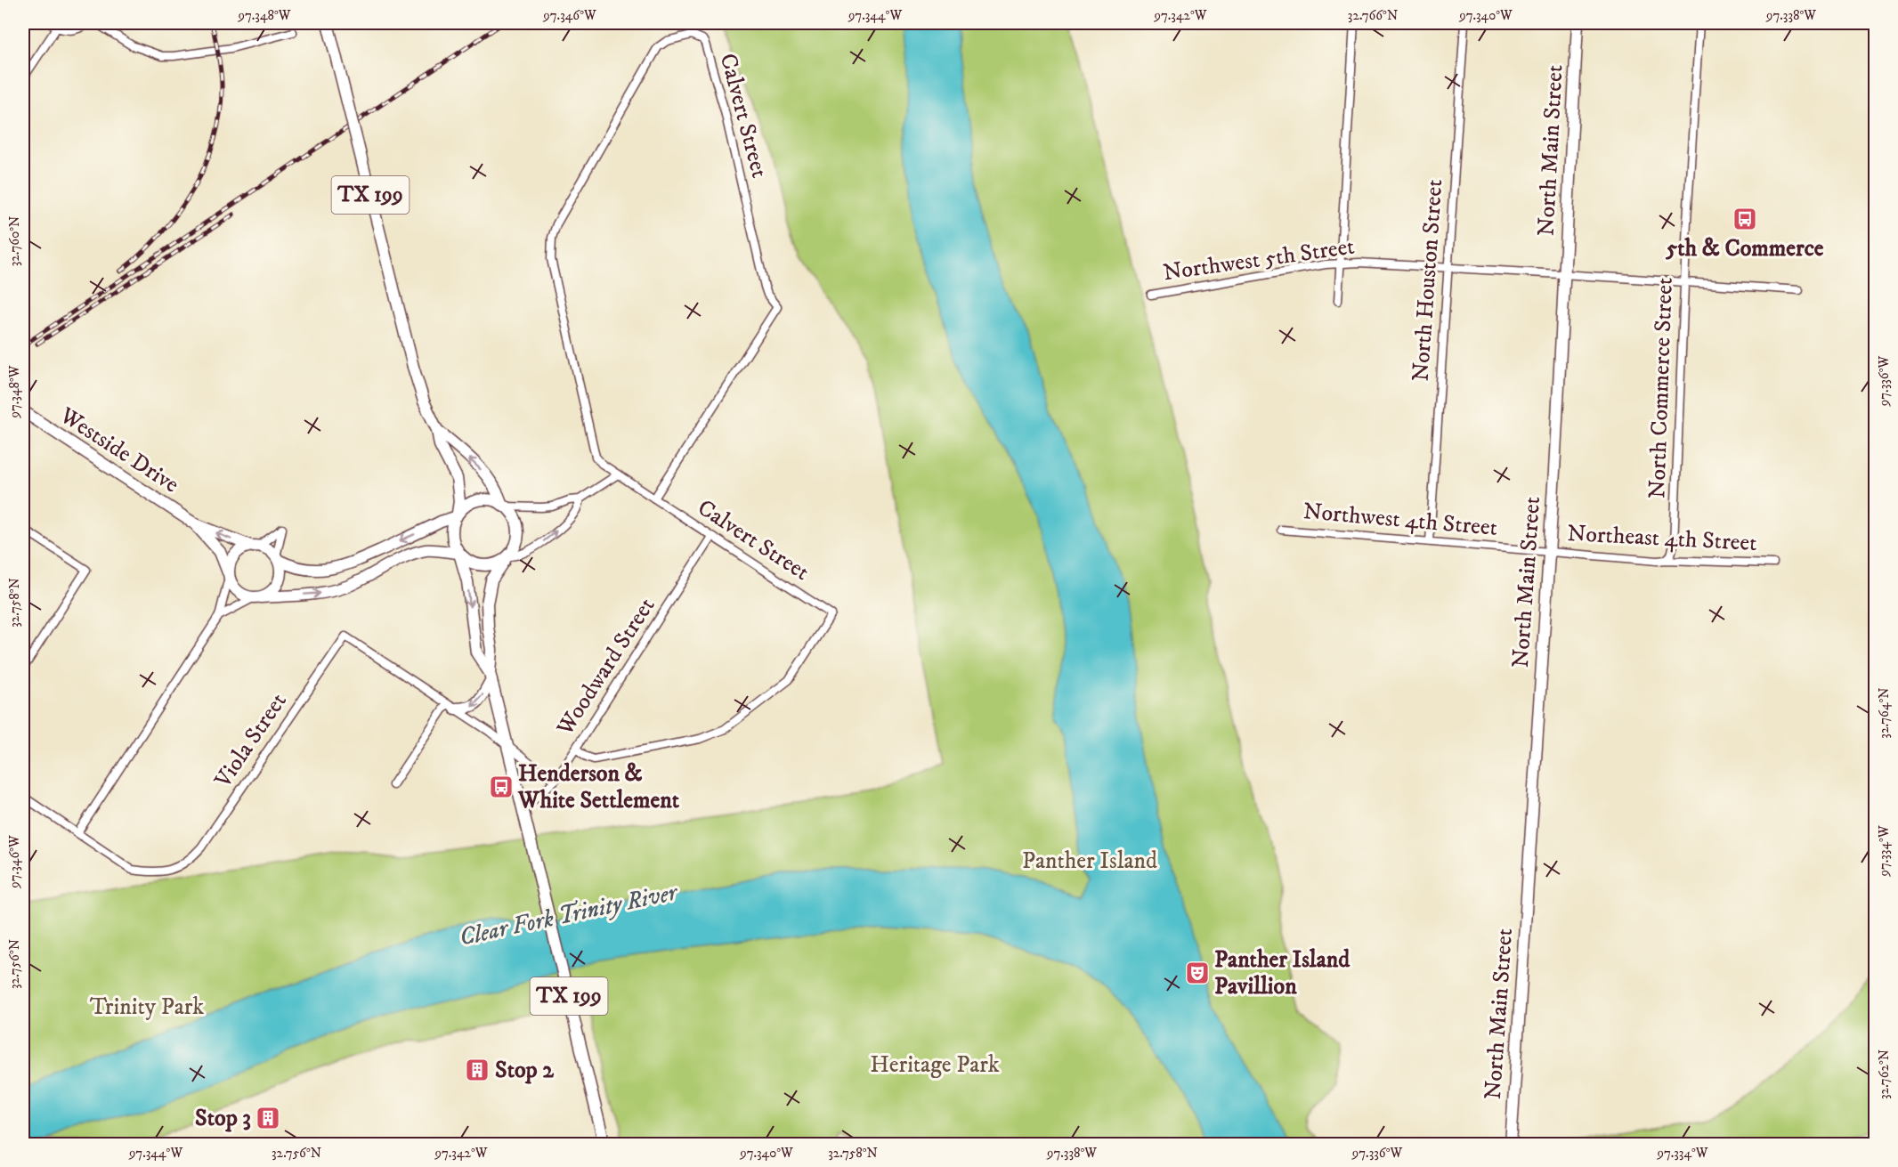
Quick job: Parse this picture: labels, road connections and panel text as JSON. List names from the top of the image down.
{
  "streets": {
    "main road": ["North Main Street", "TX 199", "Westside Drive"],
    "street": [
      "Calvert Street",
      "Northwest 5th Street",
      "North Houston Street",
      "North Commerce Street",
      "Northwest 4th Street",
      "Northeast 4th Street",
      "Woodward Street",
      "Viola Street"
    ]
  },
  "crossings": [
    ["Calvert Street", "Woodward Street"],
    ["North Main Street", "Northwest 5th Street"],
    ["North Main Street", "Northwest 4th Street"],
    ["North Main Street", "Northeast 4th Street"],
    ["TX 199", "Woodward Street"],
    ["Northwest 5th Street", "North Houston Street"],
    ["Northwest 5th Street", "North Commerce Street"],
    ["North Houston Street", "Northwest 4th Street"],
    ["North Commerce Street", "Northeast 4th Street"],
    ["Northwest 4th Street", "Northeast 4th Street"]
  ],
  "water": ["Clear Fork Trinity River"],
  "parks": ["Panther Island", "Trinity Park", "Heritage Park"],
  "places": {
    "bus stop": ["5th & Commerce", "Henderson & White Settlement"],
    "theatre": ["Panther Island Pavillion"],
    "building": ["Stop 2", "Stop 3"]
  },
  "coordinates": [
    "97.348°W",
    "97.346°W",
    "97.344°W",
    "97.342°W",
    "32.766°N",
    "97.340°W",
    "97.338°W",
    "32.760°N",
    "97.336°W",
    "32.758°N",
    "32.764°N",
    "97.334°W",
    "32.756°N",
    "32.762°N"
  ]
}
